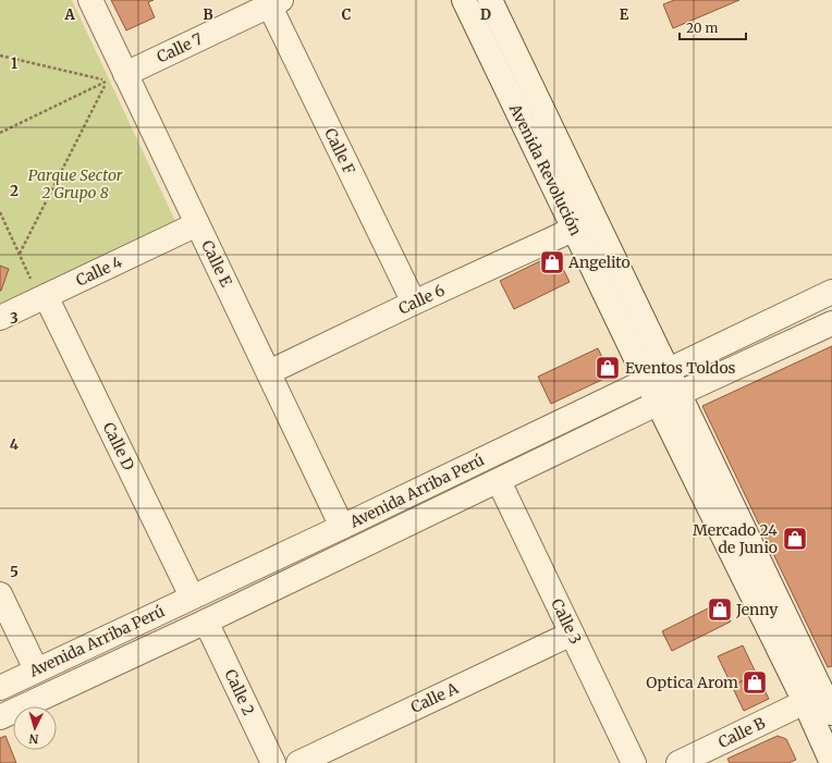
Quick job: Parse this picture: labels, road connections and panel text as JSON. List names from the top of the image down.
{
  "streets": {
    "street": [
      "Calle 7",
      "Calle F",
      "Avenida Revolución",
      "Calle E",
      "Calle 4",
      "Calle 6",
      "Calle D",
      "Avenida Arriba Perú",
      "Calle 3",
      "Calle 2",
      "Calle A",
      "Calle B"
    ]
  },
  "crossings": [
    ["Calle 7", "Calle F"],
    ["Calle 7", "Calle E"],
    ["Calle F", "Calle 6"],
    ["Avenida Revolución", "Calle 6"],
    ["Avenida Revolución", "Avenida Arriba Perú"],
    ["Avenida Revolución", "Calle B"],
    ["Calle E", "Calle 4"],
    ["Calle E", "Calle 6"],
    ["Calle E", "Avenida Arriba Perú"],
    ["Calle 4", "Calle D"],
    ["Calle D", "Avenida Arriba Perú"],
    ["Avenida Arriba Perú", "Calle 3"],
    ["Avenida Arriba Perú", "Calle 2"],
    ["Calle 3", "Calle A"]
  ],
  "parks": ["Parque Sector 2 Grupo 8"],
  "places": {
    "shop": [
      "Angelito",
      "Eventos Toldos",
      "Mercado 24 de Junio",
      "Jenny",
      "Optica Arom"
    ]
  },
  "scale_bar": "20 m",
  "north": "bottom",
  "grid": {
    "columns": [
      "A",
      "B",
      "C",
      "D",
      "E"
    ],
    "rows": [
      "1",
      "2",
      "3",
      "4",
      "5"
    ]
  }
}
